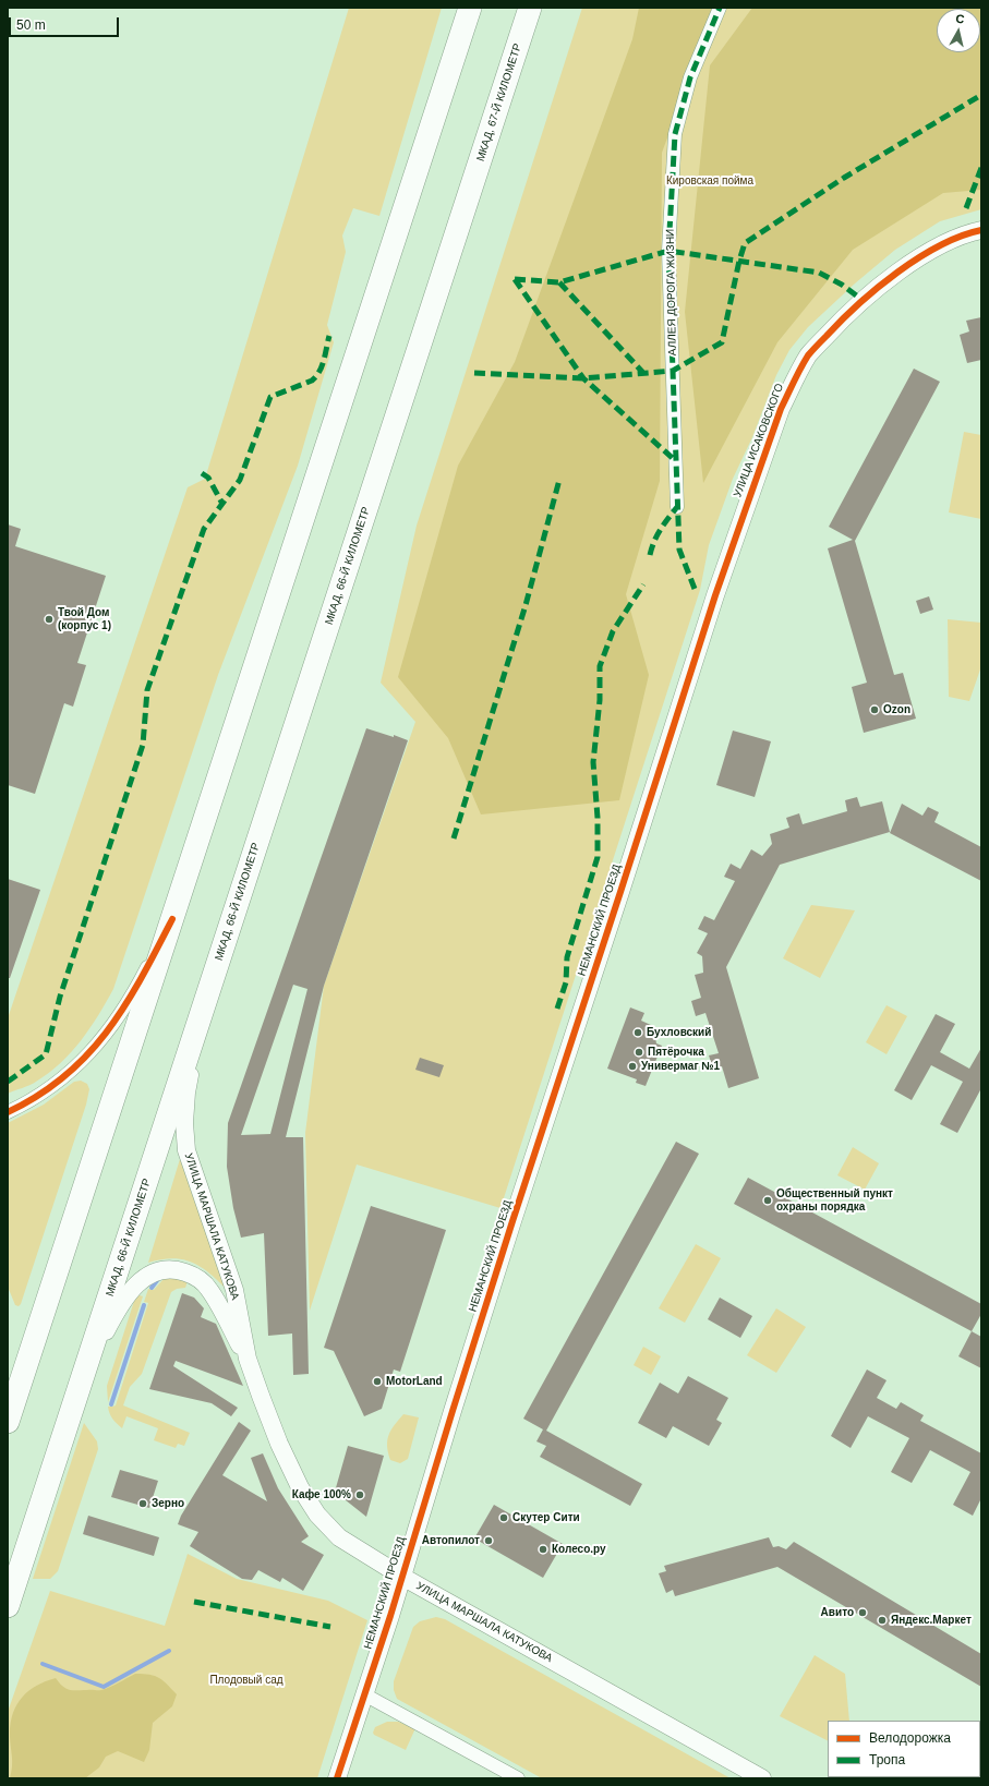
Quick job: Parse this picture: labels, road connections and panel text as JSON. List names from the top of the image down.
{
  "streets": {
    "highway": ["МКАД, 67-Й КИЛОМЕТР", "МКАД, 66-Й КИЛОМЕТР"],
    "street": [
      "АЛЛЕЯ ДОРОГА ЖИЗНИ",
      "УЛИЦА ИСАКОВСКОГО",
      "НЕМАНСКИЙ ПРОЕЗД",
      "УЛИЦА МАРШАЛА КАТУКОВА"
    ]
  },
  "crossings": [
    ["МКАД, 67-Й КИЛОМЕТР", "МКАД, 66-Й КИЛОМЕТР"],
    ["УЛИЦА ИСАКОВСКОГО", "НЕМАНСКИЙ ПРОЕЗД"],
    ["МКАД, 66-Й КИЛОМЕТР", "УЛИЦА МАРШАЛА КАТУКОВА"],
    ["НЕМАНСКИЙ ПРОЕЗД", "УЛИЦА МАРШАЛА КАТУКОВА"]
  ],
  "parks": ["Кировская пойма", "Плодовый сад"],
  "places": [
    "Твой Дом (корпус 1)",
    "Ozon",
    "Бухловский",
    "Пятёрочка",
    "Универмаг №1",
    "Общественный пункт охраны порядка",
    "MotorLand",
    "Кафе 100%",
    "Зерно",
    "Скутер Сити",
    "Автопилот",
    "Колесо.ру",
    "Авито",
    "Яндекс.Маркет"
  ],
  "legend": ["Велодорожка", "Тропа"],
  "scale_bar": "50 m",
  "north": "top"
}
